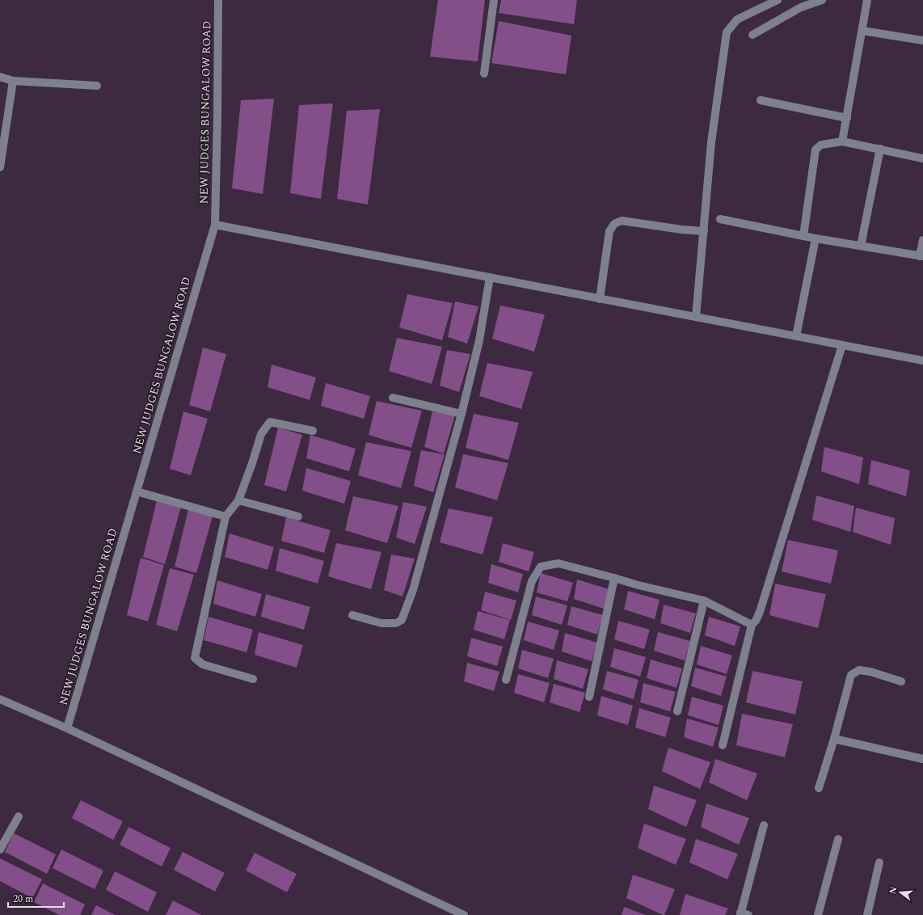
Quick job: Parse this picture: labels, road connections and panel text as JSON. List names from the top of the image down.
{
  "streets": {
    "street": ["NEW JUDGES BUNGALOW ROAD"]
  },
  "scale_bar": "20 m",
  "north": "left"
}
